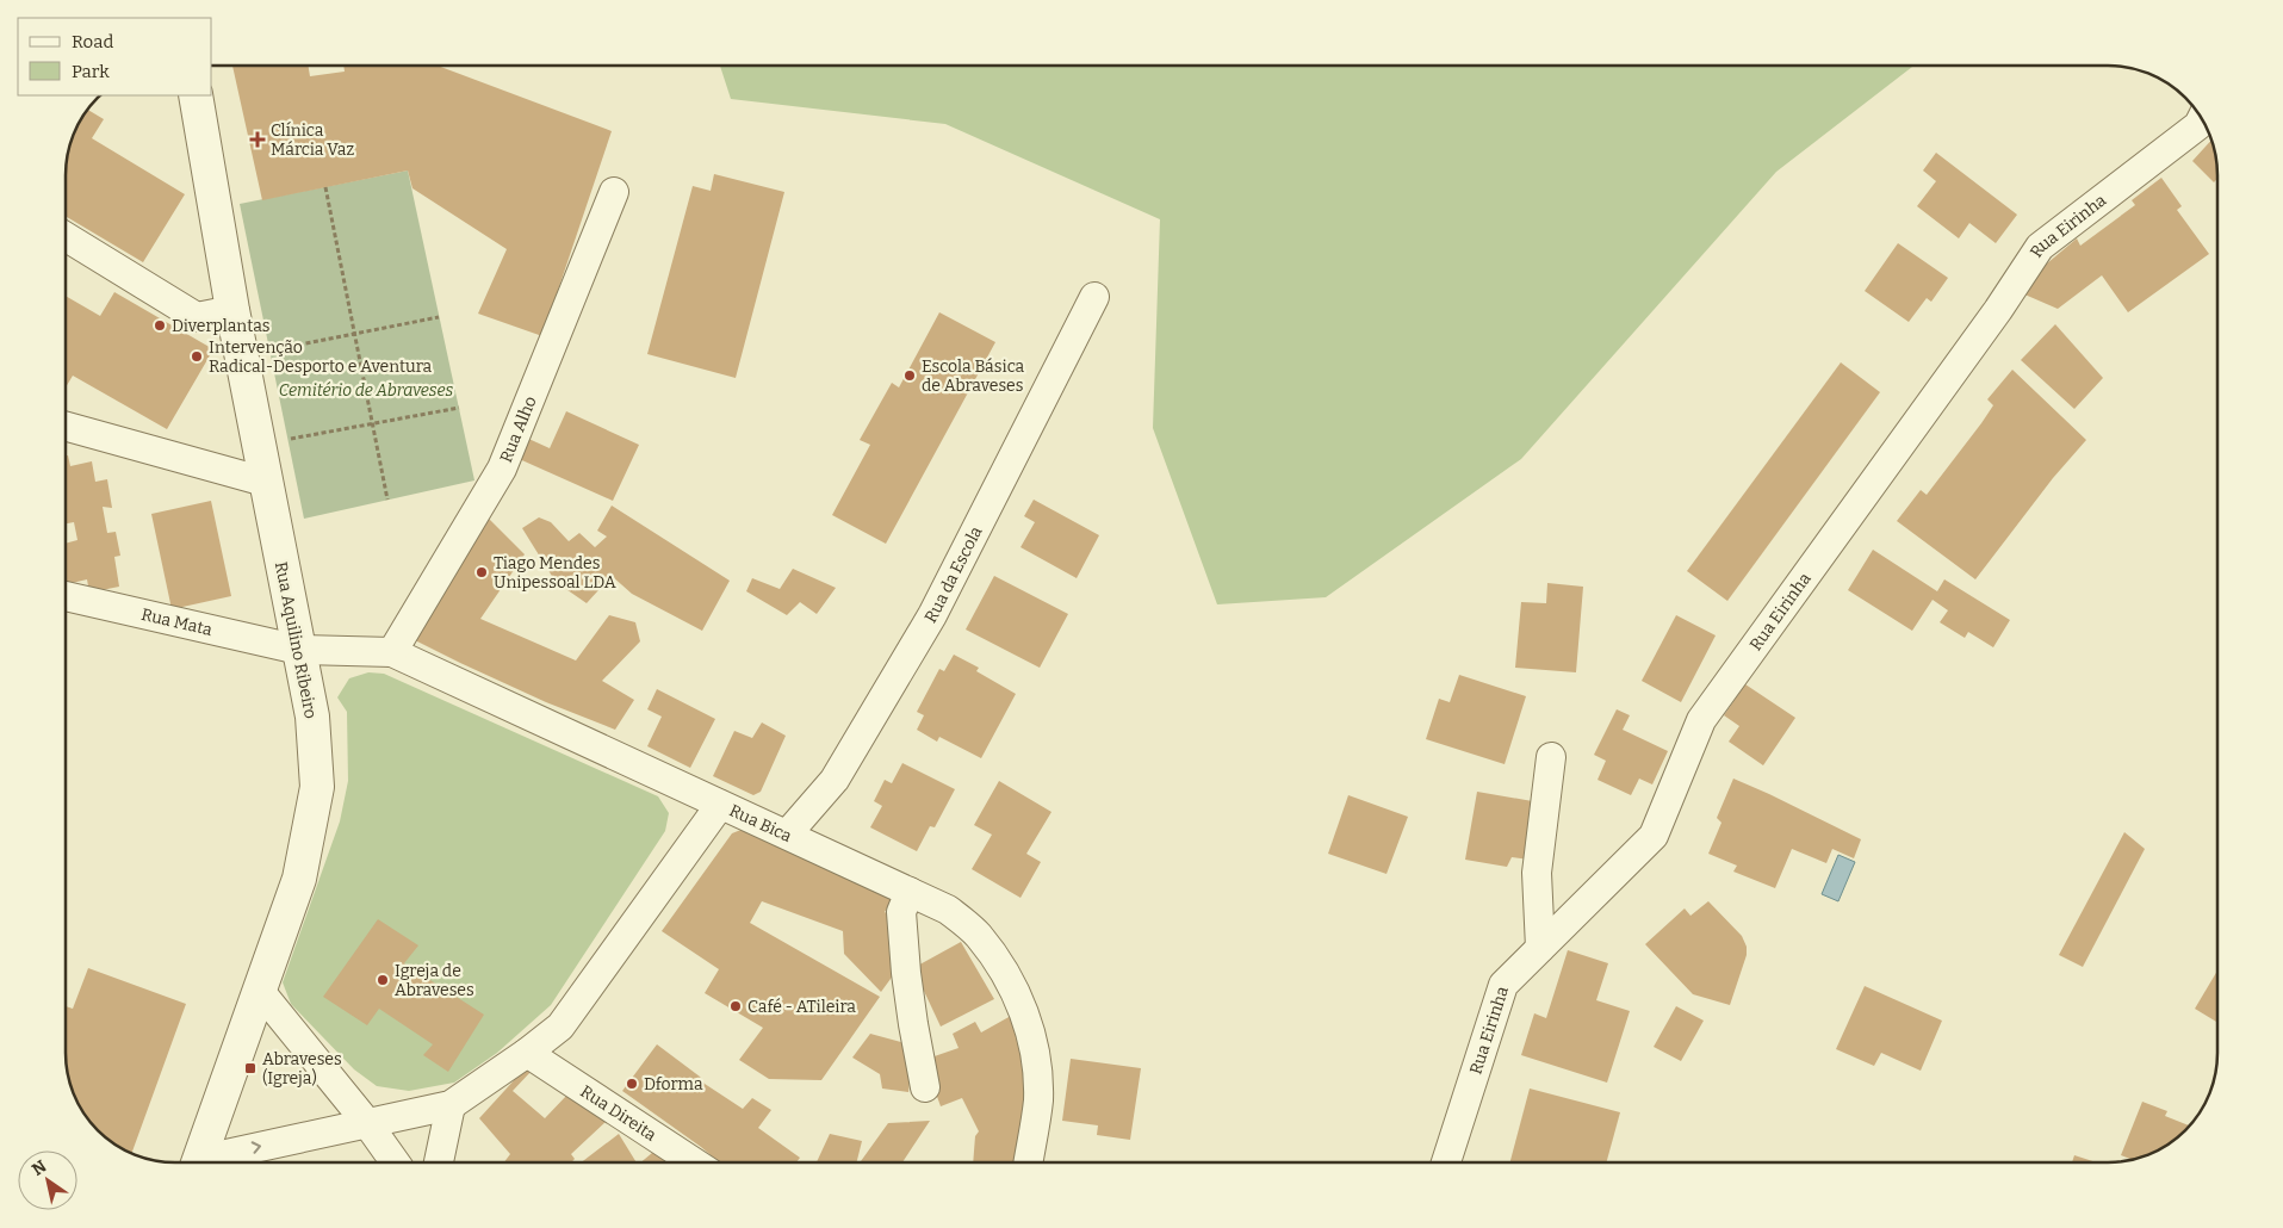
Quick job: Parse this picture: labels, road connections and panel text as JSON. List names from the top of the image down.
{
  "streets": {
    "street": [
      "Rua Eirinha",
      "Rua Alho",
      "Rua da Escola",
      "Rua Mata",
      "Rua Aquilino Ribeiro",
      "Rua Bica",
      "Rua Direita"
    ]
  },
  "crossings": [
    ["Rua Alho", "Rua Bica"],
    ["Rua da Escola", "Rua Bica"],
    ["Rua Mata", "Rua Aquilino Ribeiro"],
    ["Rua Mata", "Rua Bica"],
    ["Rua Aquilino Ribeiro", "Rua Bica"]
  ],
  "parks": ["Cemitério de Abraveses"],
  "places": {
    "health": ["Clínica Márcia Vaz"],
    "other": [
      "Diverplantas",
      "Intervenção Radical-Desporto e Aventura",
      "Escola Básica de Abraveses",
      "Tiago Mendes Unipessoal LDA",
      "Igreja de Abraveses",
      "Café - ATileira",
      "Dforma"
    ],
    "transit": ["Abraveses (Igreja)"]
  },
  "legend": ["Road", "Park"],
  "north": "top left"
}
